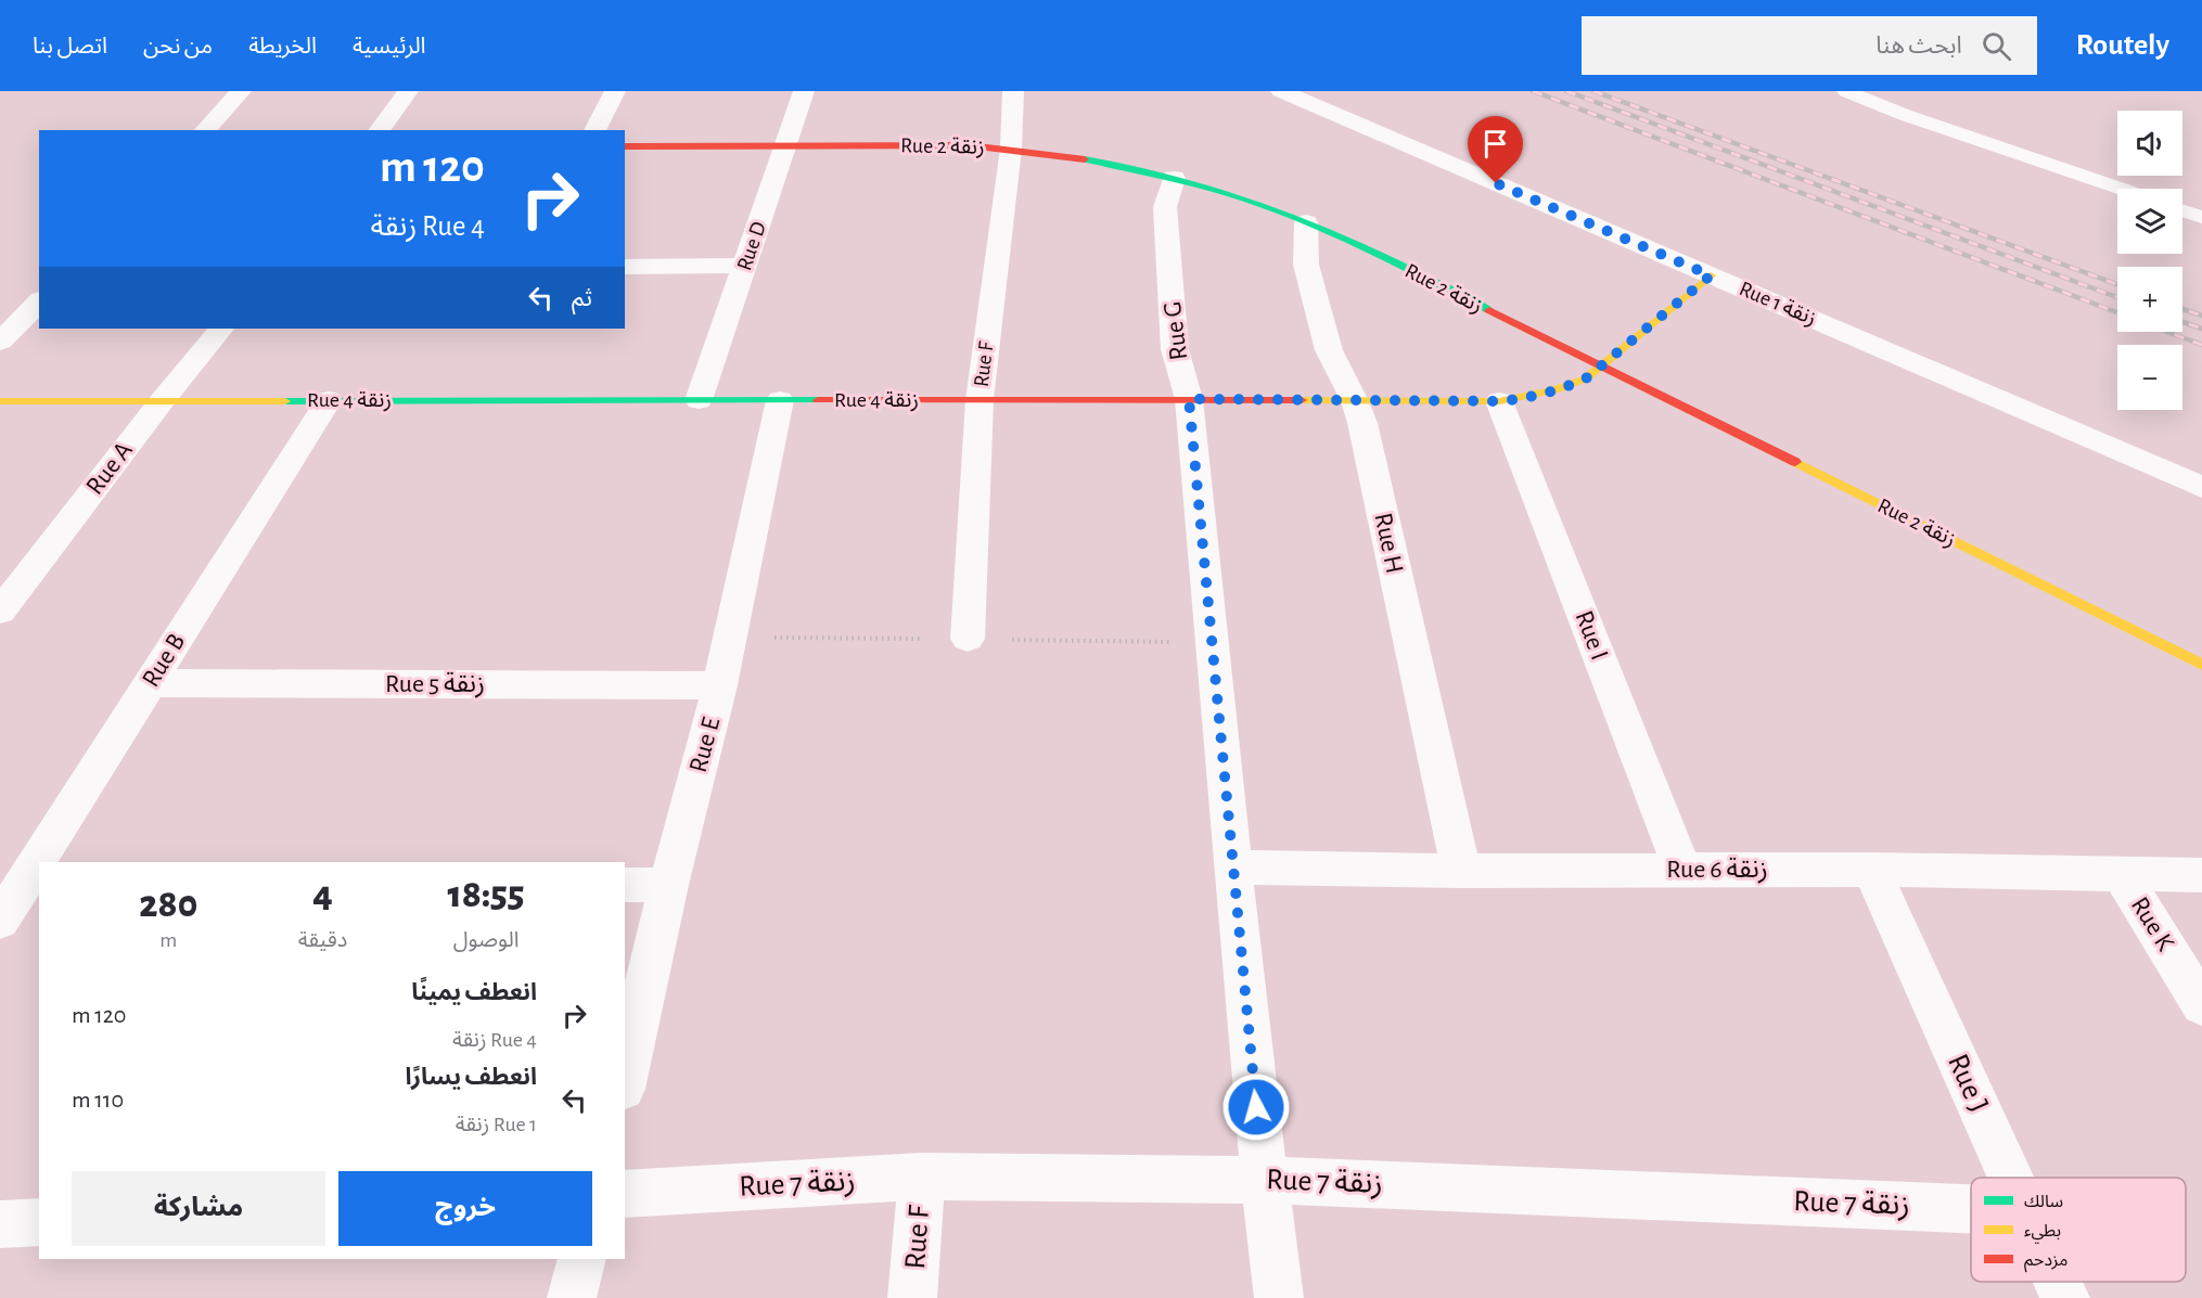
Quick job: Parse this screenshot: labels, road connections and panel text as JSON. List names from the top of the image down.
{
  "streets": {
    "street": [
      "Rue 2 زنقة",
      "Rue D",
      "Rue 1 زنقة",
      "Rue G",
      "Rue F",
      "Rue 4 زنقة",
      "Rue A",
      "Rue H",
      "Rue I",
      "Rue B",
      "Rue 5 زنقة",
      "Rue E",
      "Rue 6 زنقة",
      "Rue K",
      "Rue J",
      "Rue 7 زنقة"
    ]
  },
  "crossings": [
    ["Rue 2 زنقة", "Rue D"],
    ["Rue 2 زنقة", "Rue G"],
    ["Rue 2 زنقة", "Rue F"],
    ["Rue 2 زنقة", "Rue 4 زنقة"],
    ["Rue 2 زنقة", "Rue H"],
    ["Rue D", "Rue 4 زنقة"],
    ["Rue 1 زنقة", "Rue 4 زنقة"],
    ["Rue G", "Rue 4 زنقة"],
    ["Rue G", "Rue 6 زنقة"],
    ["Rue G", "Rue 7 زنقة"],
    ["Rue F", "Rue 4 زنقة"],
    ["Rue F", "Rue 7 زنقة"],
    ["Rue 4 زنقة", "Rue A"],
    ["Rue 4 زنقة", "Rue H"],
    ["Rue 4 زنقة", "Rue I"],
    ["Rue 4 زنقة", "Rue B"],
    ["Rue 4 زنقة", "Rue E"],
    ["Rue H", "Rue 6 زنقة"],
    ["Rue I", "Rue 6 زنقة"],
    ["Rue B", "Rue 5 زنقة"],
    ["Rue 5 زنقة", "Rue E"],
    ["Rue 6 زنقة", "Rue K"],
    ["Rue 6 زنقة", "Rue J"]
  ],
  "legend": ["سالك", "بطيء", "مزدحم"],
  "page": {
    "header": "Routely",
    "search": "ابحث هنا",
    "nav": [
      "الرئيسية",
      "الخريطة",
      "من نحن",
      "اتصل بنا"
    ],
    "map_buttons": ["+", "−"],
    "turn": ["120 m", "Rue 4 زنقة"],
    "then": "ثم",
    "eta": [
      "18:55",
      "الوصول",
      "4",
      "دقيقة",
      "280",
      "m"
    ],
    "list": [
      {
        "name": "انعطف يمينًا",
        "note": "Rue 4 زنقة",
        "value": "120 m"
      },
      {
        "name": "انعطف يسارًا",
        "note": "Rue 1 زنقة",
        "value": "110 m"
      }
    ],
    "buttons": ["خروج", "مشاركة"]
  }
}
